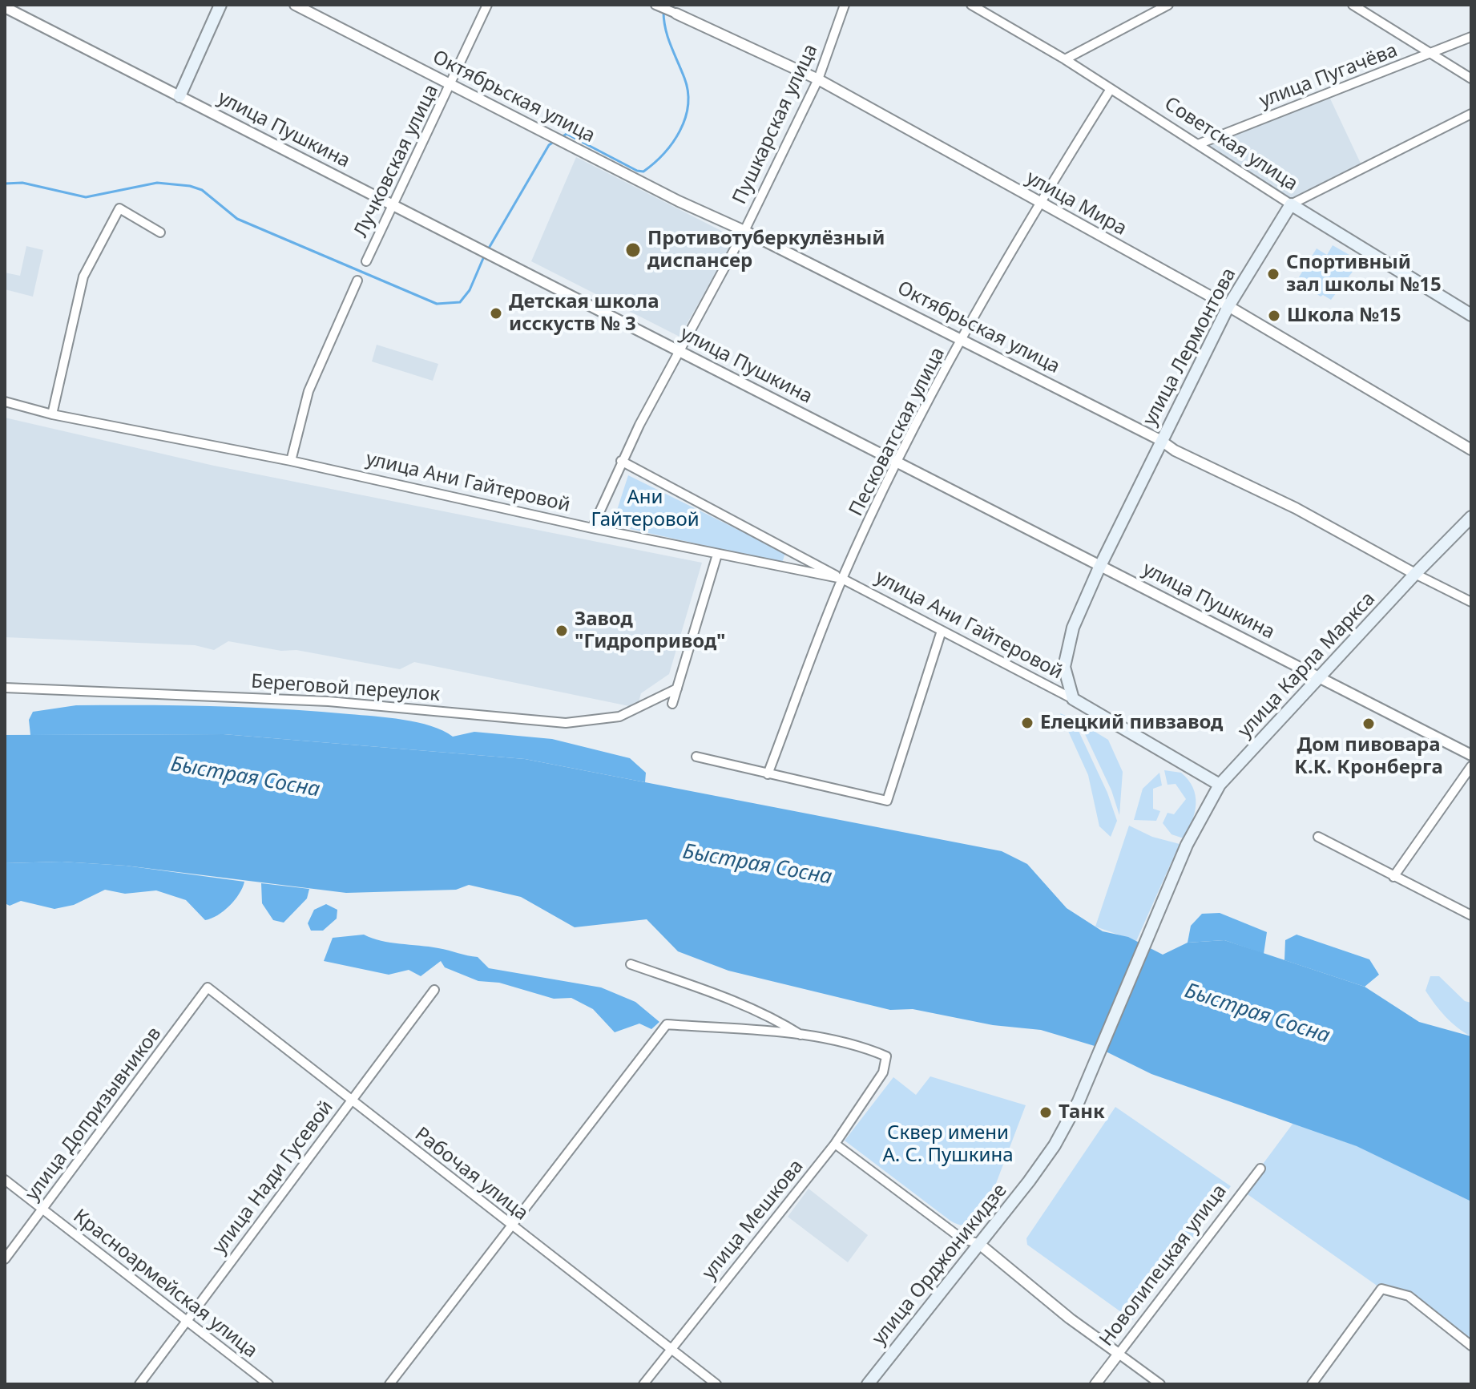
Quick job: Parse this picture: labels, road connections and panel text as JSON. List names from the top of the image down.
{
  "streets": {
    "main road": [
      "Советская улица",
      "улица Лермонтова",
      "улица Ани Гайтеровой",
      "улица Карла Маркса",
      "улица Орджоникидзе"
    ],
    "street": [
      "улица Пугачёва",
      "Октябрьская улица",
      "Пушкарская улица",
      "улица Пушкина",
      "Лучковская улица",
      "улица Мира",
      "Песковатская улица",
      "Береговой переулок",
      "улица Допризывников",
      "Рабочая улица",
      "улица Нади Гусевой",
      "улица Мешкова",
      "Новолипецкая улица",
      "Красноармейская улица"
    ]
  },
  "crossings": [
    ["улица Пугачёва", "Советская улица"],
    ["Октябрьская улица", "Пушкарская улица"],
    ["Октябрьская улица", "Лучковская улица"],
    ["Октябрьская улица", "улица Лермонтова"],
    ["Октябрьская улица", "Песковатская улица"],
    ["Октябрьская улица", "улица Карла Маркса"],
    ["Пушкарская улица", "улица Пушкина"],
    ["Пушкарская улица", "улица Мира"],
    ["Пушкарская улица", "улица Ани Гайтеровой"],
    ["улица Пушкина", "Лучковская улица"],
    ["улица Пушкина", "улица Лермонтова"],
    ["улица Пушкина", "Песковатская улица"],
    ["улица Пушкина", "улица Карла Маркса"],
    ["Советская улица", "улица Лермонтова"],
    ["Советская улица", "Песковатская улица"],
    ["улица Мира", "улица Лермонтова"],
    ["улица Мира", "Песковатская улица"],
    ["улица Лермонтова", "улица Ани Гайтеровой"],
    ["Песковатская улица", "улица Ани Гайтеровой"],
    ["улица Ани Гайтеровой", "улица Карла Маркса"],
    ["улица Карла Маркса", "улица Орджоникидзе"],
    ["улица Допризывников", "Рабочая улица"],
    ["улица Допризывников", "Красноармейская улица"],
    ["Рабочая улица", "улица Нади Гусевой"],
    ["Рабочая улица", "улица Мешкова"],
    ["улица Нади Гусевой", "Красноармейская улица"]
  ],
  "water": ["Быстрая Сосна"],
  "parks": ["Ани Гайтеровой", "Сквер имени А. С. Пушкина"],
  "places": [
    "Противотуберкулёзный диспансер",
    "Спортивный зал школы №15",
    "Детская школа исскуств № 3",
    "Школа №15",
    "Завод \"Гидропривод\"",
    "Елецкий пивзавод",
    "Дом пивовара К.К. Кронберга",
    "Танк"
  ]
}
